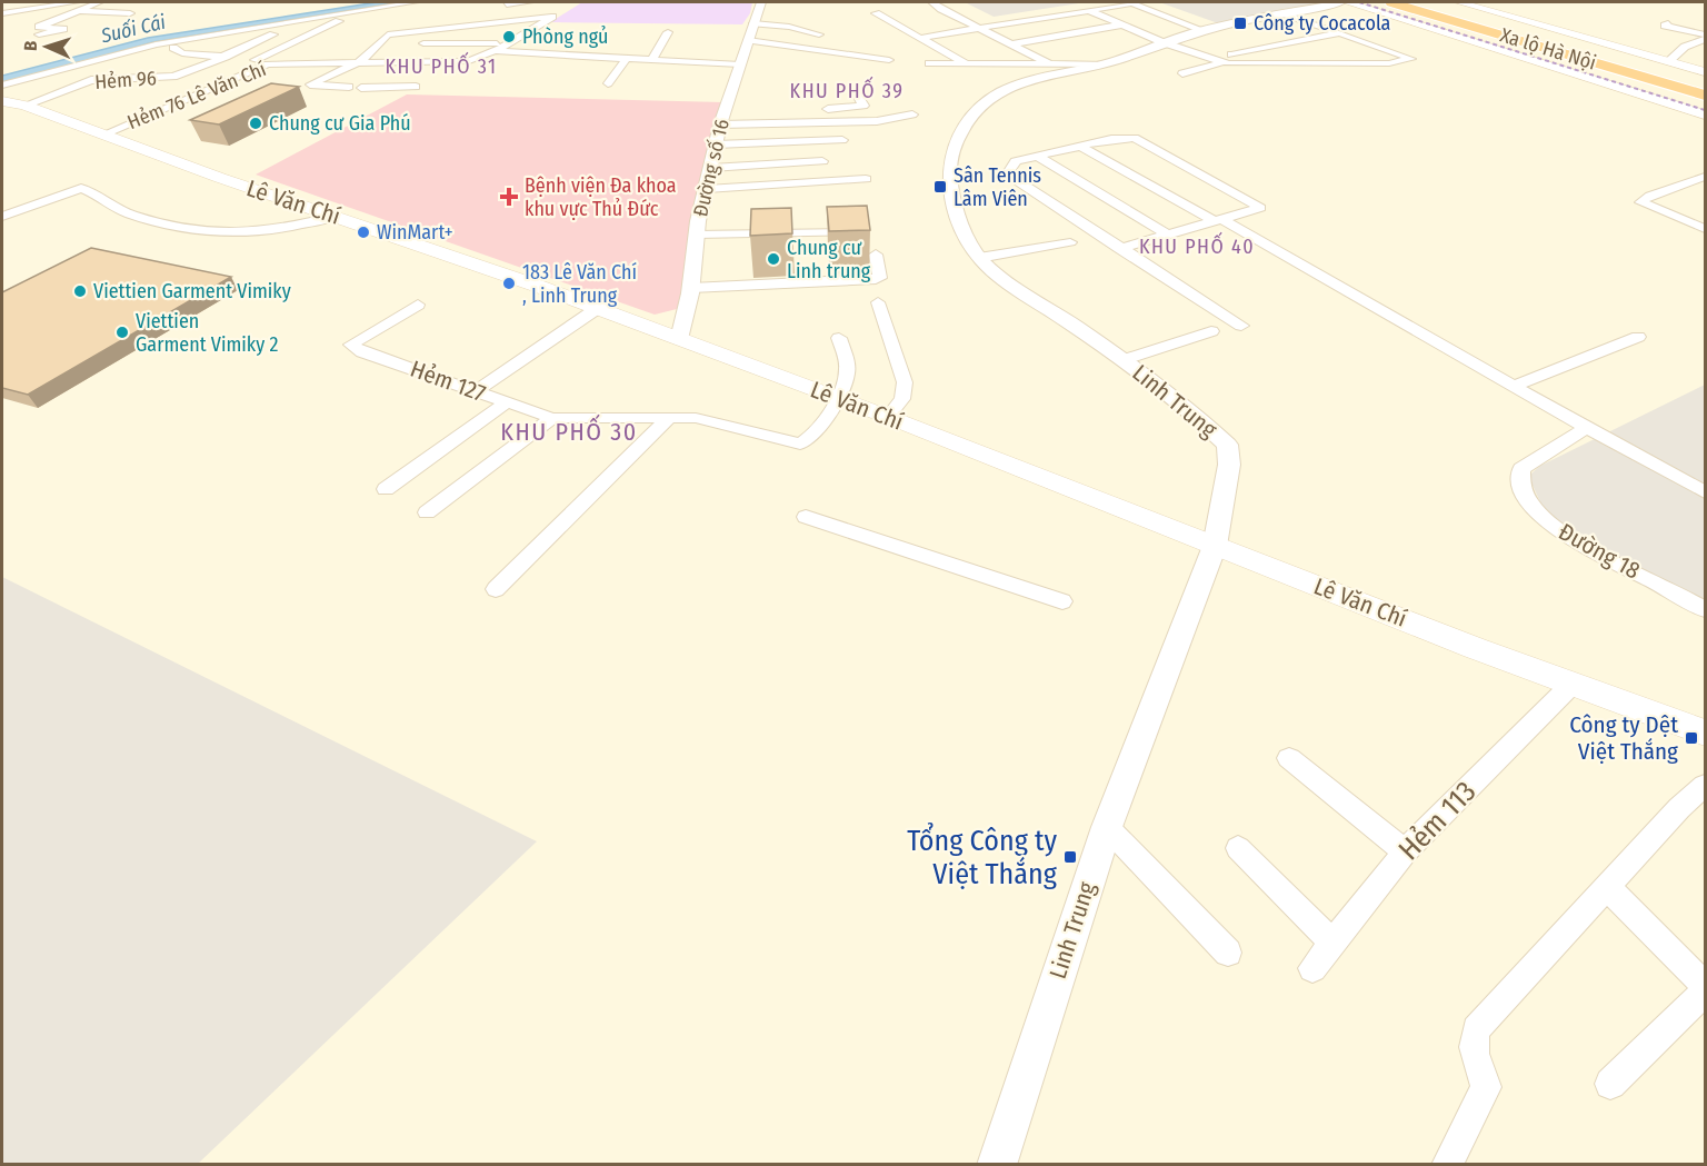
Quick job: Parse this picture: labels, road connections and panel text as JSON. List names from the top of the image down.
{
  "streets": {
    "highway": ["Xa lộ Hà Nội"],
    "main road": ["Lê Văn Chí"],
    "street": [
      "Hẻm 96",
      "Hẻm 76 Lê Văn Chí",
      "Đường số 16",
      "Hẻm 127",
      "Linh Trung",
      "Đường 18",
      "Hẻm 113"
    ]
  },
  "crossings": [
    ["Hẻm 96", "Lê Văn Chí"],
    ["Hẻm 76 Lê Văn Chí", "Lê Văn Chí"],
    ["Đường số 16", "Lê Văn Chí"],
    ["Lê Văn Chí", "Hẻm 127"],
    ["Lê Văn Chí", "Linh Trung"],
    ["Lê Văn Chí", "Hẻm 113"]
  ],
  "districts": [
    "KHU PHỐ 31",
    "KHU PHỐ 39",
    "KHU PHỐ 40",
    "KHU PHỐ 30"
  ],
  "water": ["Suối Cái"],
  "places": {
    "transit": [
      "Công ty Cocacola",
      "Sân Tennis Lâm Viên",
      "Công ty Dệt Việt Thắng",
      "Tổng Công ty Việt Thắng"
    ],
    "other": [
      "Phòng ngủ",
      "Chung cư Gia Phú",
      "WinMart+",
      "Chung cư Linh trung",
      "183 Lê Văn Chí , Linh Trung",
      "Viettien Garment Vimiky",
      "Viettien Garment Vimiky 2"
    ],
    "health": ["Bệnh viện Đa khoa khu vực Thủ Đức"]
  },
  "north": "left"
}
